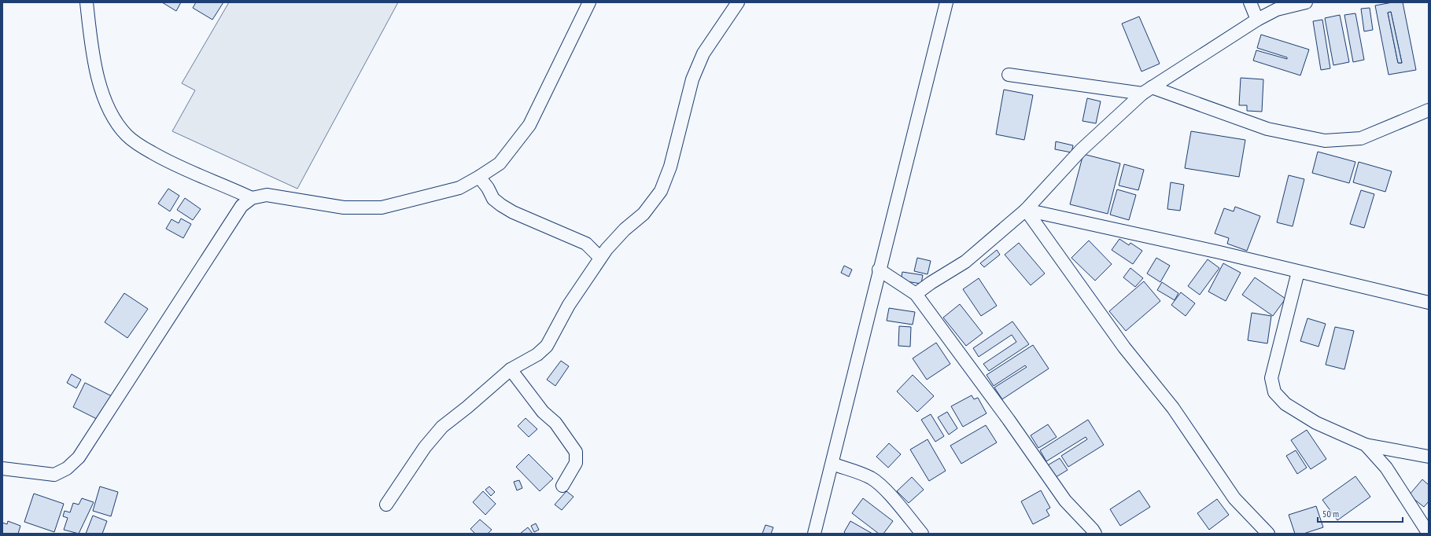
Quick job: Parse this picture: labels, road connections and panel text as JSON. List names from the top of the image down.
{
  "scale_bar": "50 m"
}
